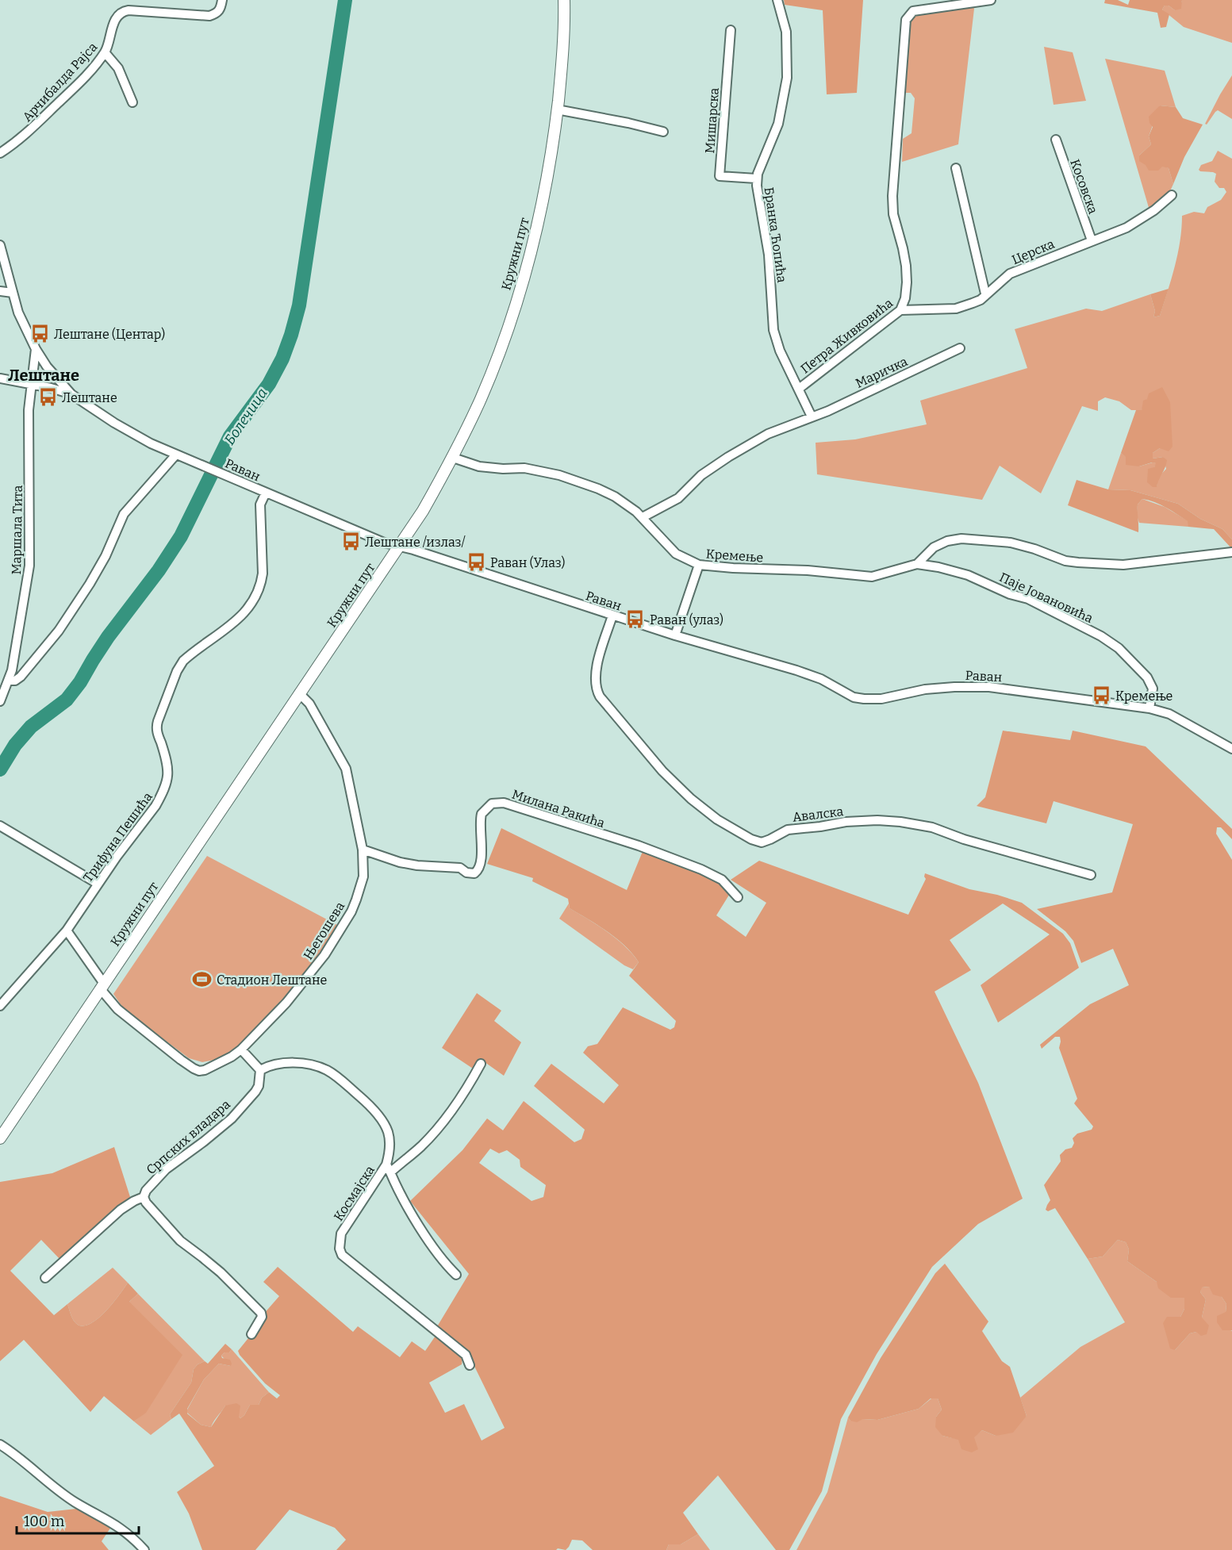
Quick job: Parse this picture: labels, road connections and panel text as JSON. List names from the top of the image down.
{
  "streets": {
    "main road": ["Кружни пут"],
    "street": [
      "Арчибалда Рајса",
      "Мишарска",
      "Косовска",
      "Бранка Ћопића",
      "Церска",
      "Петра Живковића",
      "Маричка",
      "Раван",
      "Маршала Тита",
      "Кремење",
      "Паје Јовановића",
      "Милана Ракића",
      "Авалска",
      "Трифуна Пешића",
      "Његошева",
      "Српских владара",
      "Космајска"
    ]
  },
  "crossings": [
    ["Мишарска", "Бранка Ћопића"],
    ["Косовска", "Церска"],
    ["Бранка Ћопића", "Петра Живковића"],
    ["Церска", "Петра Живковића"],
    ["Кружни пут", "Раван"],
    ["Кружни пут", "Кремење"],
    ["Кружни пут", "Његошева"],
    ["Петра Живковића", "Маричка"],
    ["Раван", "Маршала Тита"],
    ["Раван", "Паје Јовановића"],
    ["Раван", "Авалска"],
    ["Раван", "Трифуна Пешића"],
    ["Кремење", "Паје Јовановића"],
    ["Милана Ракића", "Његошева"],
    ["Трифуна Пешића", "Његошева"],
    ["Српских владара", "Космајска"]
  ],
  "districts": ["Лештане"],
  "water": ["Болечица"],
  "places": {
    "bus stop": [
      "Лештане (Центар)",
      "Лештане",
      "Лештане /излаз/",
      "Раван (Улаз)",
      "Раван (улаз)",
      "Кремење"
    ],
    "sports": ["Стадион Лештане"]
  },
  "scale_bar": "100 m"
}
